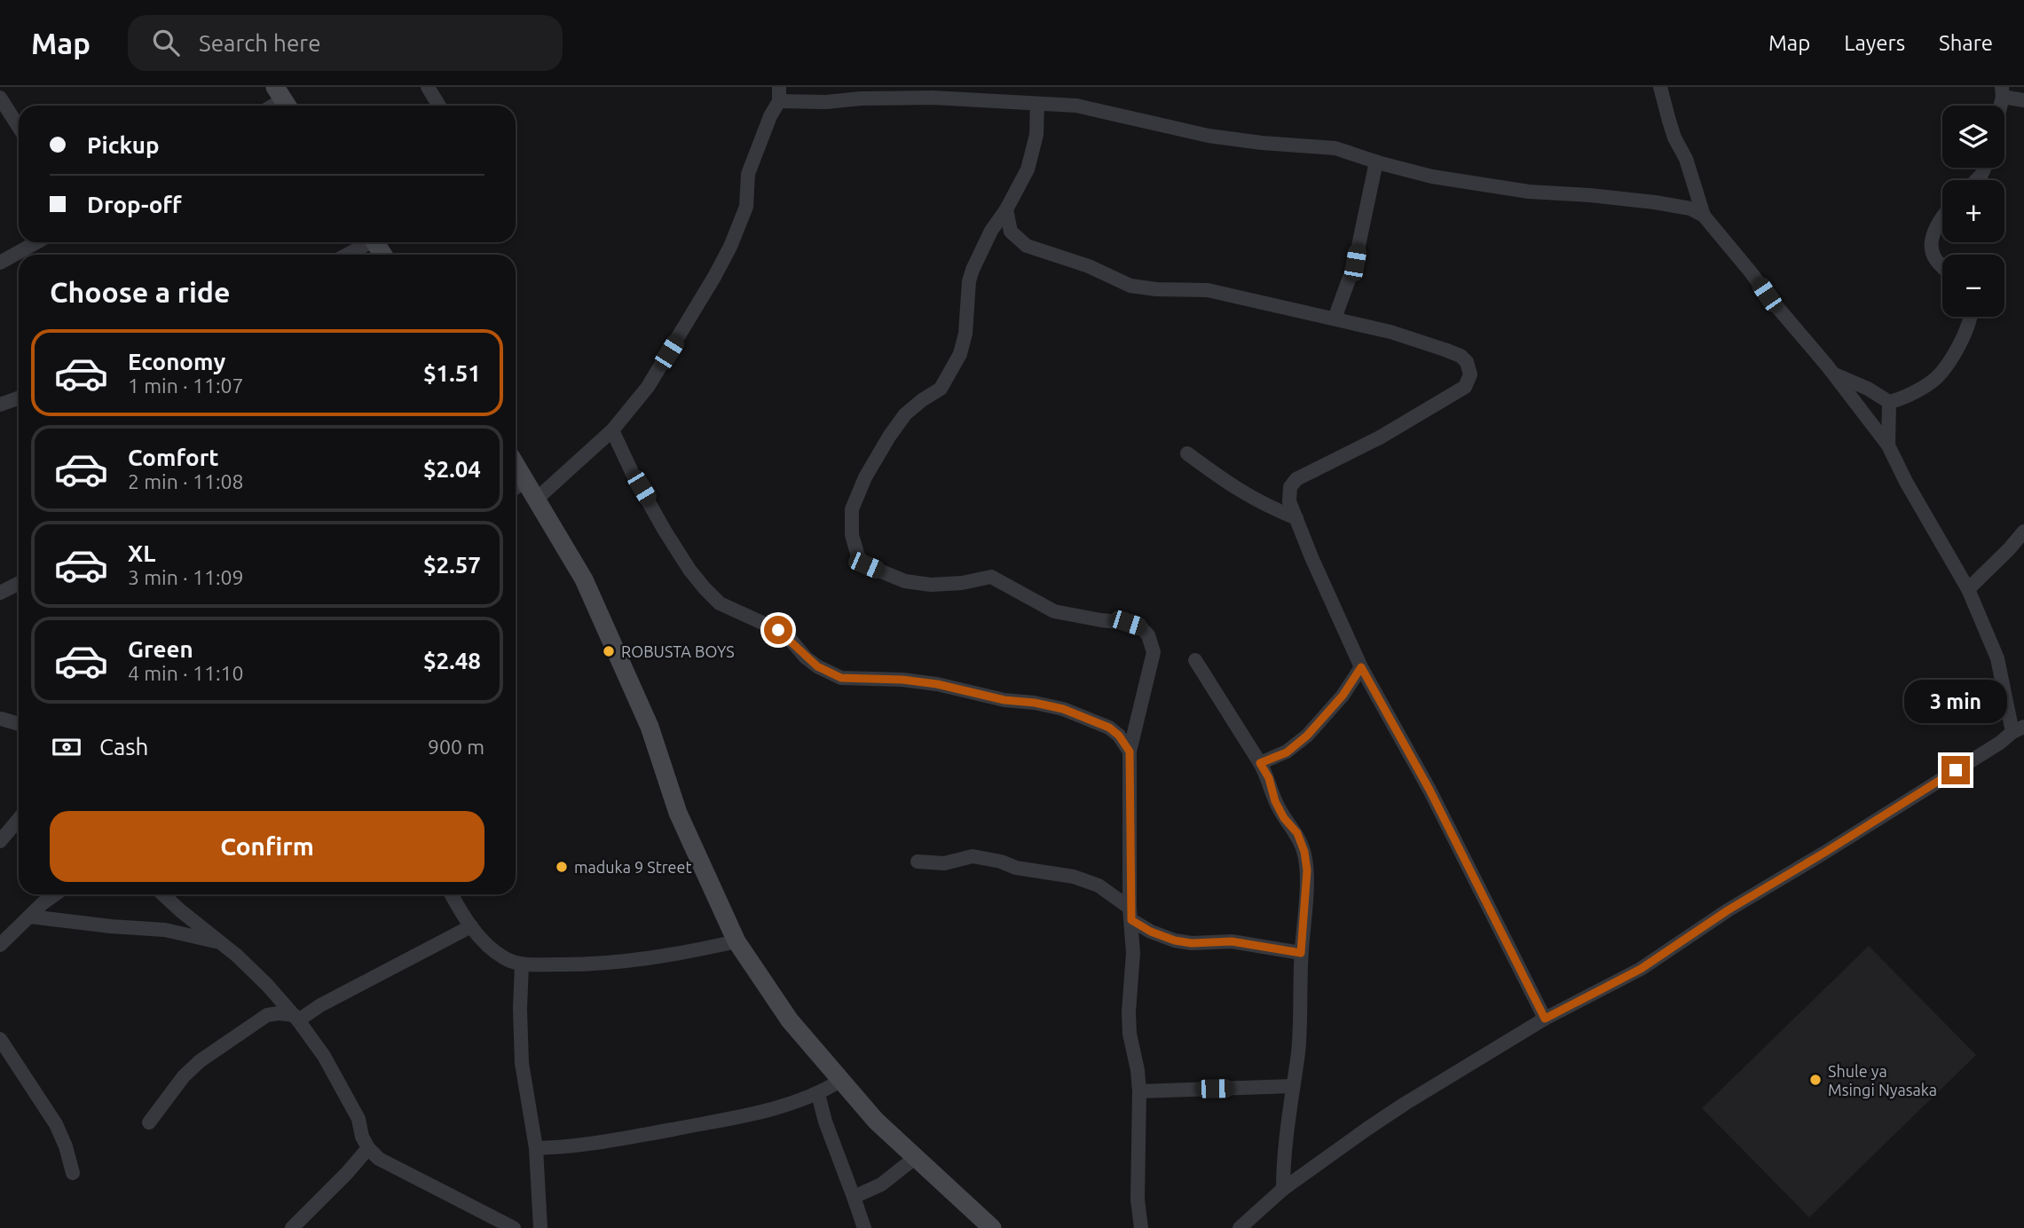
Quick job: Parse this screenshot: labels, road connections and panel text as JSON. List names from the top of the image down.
{
  "places": ["ROBUSTA BOYS", "maduka 9 Street", "Shule ya Msingi Nyasaka"],
  "page": {
    "header": "Map",
    "search": "Search here",
    "nav": ["Map", "Layers", "Share"],
    "map_buttons": ["+", "−"],
    "banner": ["Pickup", "Drop-off"],
    "heading": "Choose a ride",
    "list": [
      {
        "name": "Economy",
        "note": "1 min · 11:07",
        "value": "$1.51"
      },
      {
        "name": "Comfort",
        "note": "2 min · 11:08",
        "value": "$2.04"
      },
      {
        "name": "XL",
        "note": "3 min · 11:09",
        "value": "$2.57"
      },
      {
        "name": "Green",
        "note": "4 min · 11:10",
        "value": "$2.48"
      }
    ],
    "bubble": "3 min",
    "pay": ["Cash", "900 m"],
    "buttons": "Confirm"
  }
}
